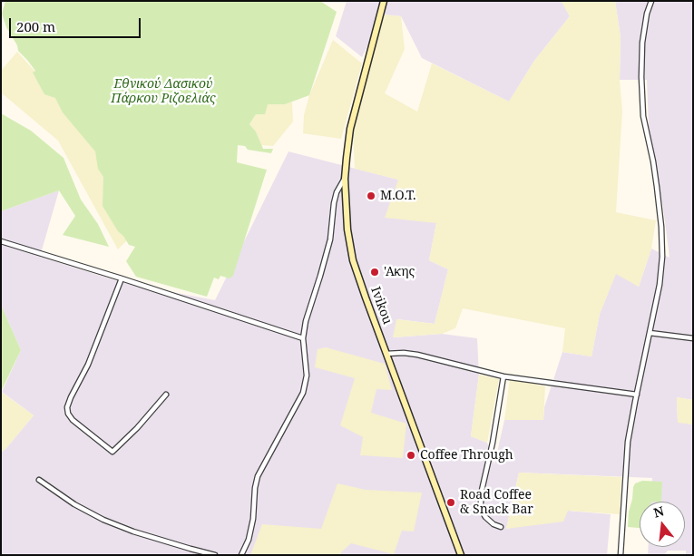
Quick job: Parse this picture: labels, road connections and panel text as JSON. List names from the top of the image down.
{
  "streets": {
    "street": ["Ivikou"]
  },
  "parks": ["Εθνικού Δασικού Πάρκου Ριζοελιάς"],
  "places": [
    "M.O.T.",
    "'Ακης",
    "Coffee Through",
    "Road Coffee & Snack Bar"
  ],
  "scale_bar": "200 m",
  "north": "top"
}
